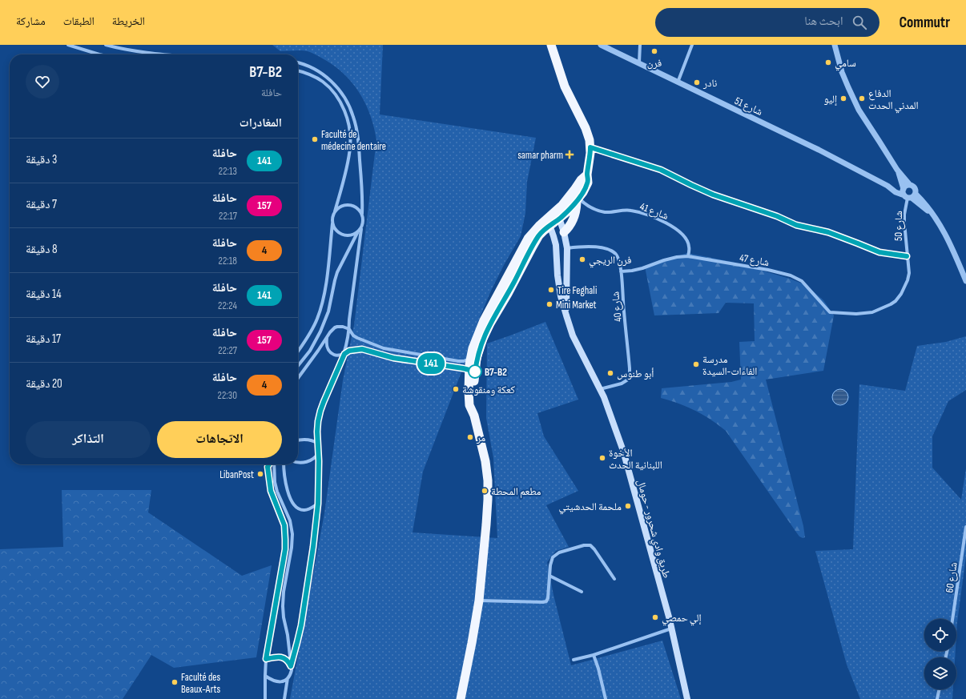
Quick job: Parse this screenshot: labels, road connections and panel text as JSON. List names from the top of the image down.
{
  "streets": {
    "main road": ["طريق وادي شحرور - حومال"],
    "street": [
      "شارع 51",
      "شارع 41",
      "شارع 50",
      "شارع 47",
      "شارع 40",
      "شارع 60"
    ]
  },
  "crossings": [
    ["شارع 51", "شارع 50"],
    ["شارع 41", "شارع 47"],
    ["شارع 50", "شارع 47"],
    ["شارع 47", "شارع 40"],
    ["شارع 40", "طريق وادي شحرور - حومال"]
  ],
  "places": {
    "other": [
      "فرن",
      "سامي",
      "نادر",
      "إليو",
      "الدفاع المدني الحدت",
      "Faculté de médecine dentaire",
      "فرن الريجي",
      "Tire Feghali",
      "Mini Market",
      "مدرسة الفاءات-السيدة",
      "B7-B2",
      "أبو طنوس",
      "كعكة ومنقوشة",
      "مر",
      "الأخوة اللبنانية الحدث",
      "LibanPost",
      "مطعم المحطة",
      "ملحمة الحدشيتي",
      "إلي حمصي",
      "Faculté des Beaux-Arts"
    ],
    "health": ["samar pharm"]
  },
  "lines": ["bus line 141"],
  "page": {
    "header": "Commutr",
    "search": "ابحث هنا",
    "nav": ["الخريطة", "الطبقات", "مشاركة"],
    "on_map": "141",
    "heading": [
      ["B7-B2", "حافلة"],
      "المغادرات"
    ],
    "list": [
      {
        "mark": "141",
        "name": "حافلة",
        "note": "22:13",
        "value": "3 دقيقة"
      },
      {
        "mark": "157",
        "name": "حافلة",
        "note": "22:17",
        "value": "7 دقيقة"
      },
      {
        "mark": "4",
        "name": "حافلة",
        "note": "22:18",
        "value": "8 دقيقة"
      },
      {
        "mark": "141",
        "name": "حافلة",
        "note": "22:24",
        "value": "14 دقيقة"
      },
      {
        "mark": "157",
        "name": "حافلة",
        "note": "22:27",
        "value": "17 دقيقة"
      },
      {
        "mark": "4",
        "name": "حافلة",
        "note": "22:30",
        "value": "20 دقيقة"
      }
    ],
    "buttons": ["الاتجاهات", "التذاكر"]
  }
}
